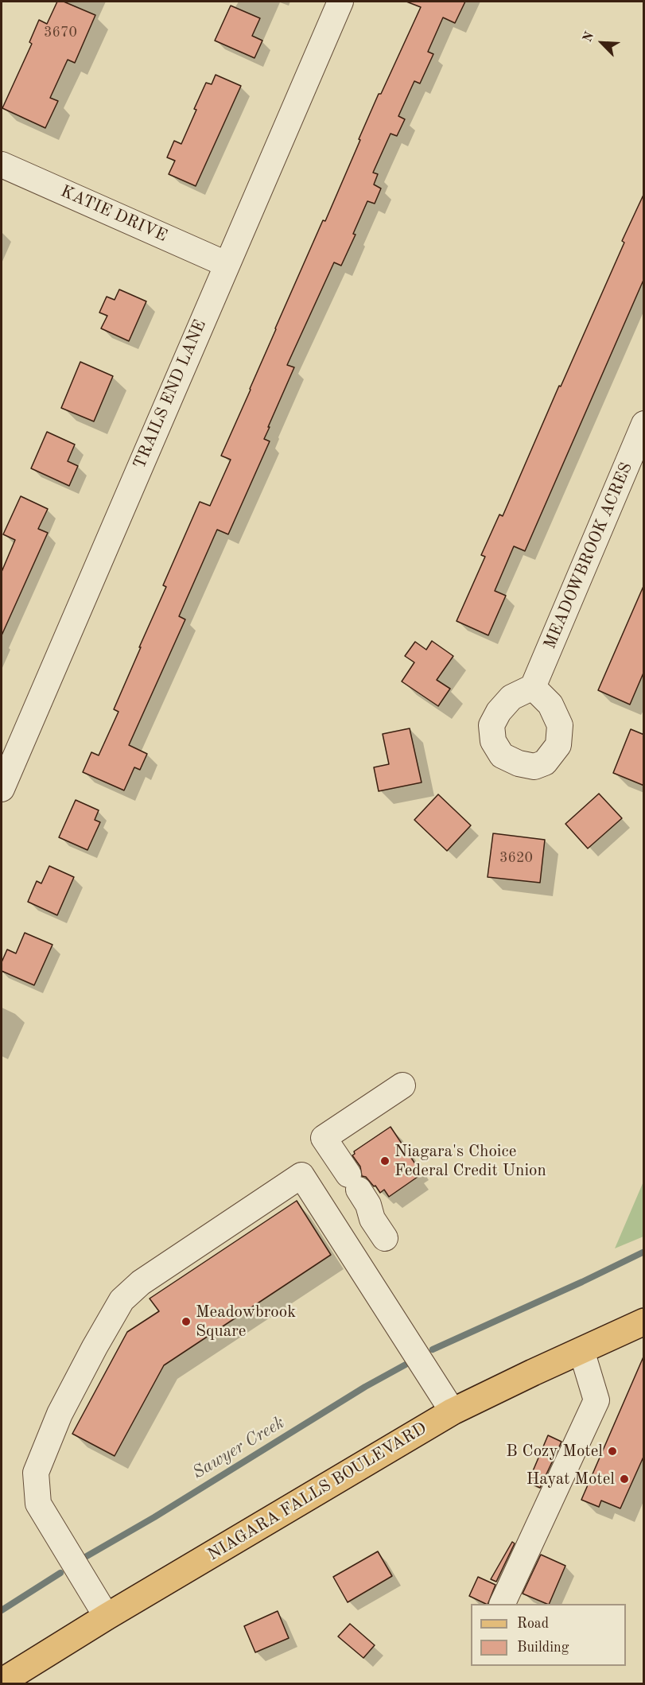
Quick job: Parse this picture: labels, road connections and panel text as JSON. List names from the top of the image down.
{
  "streets": {
    "main road": ["NIAGARA FALLS BOULEVARD"],
    "street": ["KATIE DRIVE", "TRAILS END LANE", "MEADOWBROOK ACRES"]
  },
  "crossings": [
    ["KATIE DRIVE", "TRAILS END LANE"]
  ],
  "water": ["Sawyer Creek"],
  "places": [
    "Niagara's Choice Federal Credit Union",
    "Meadowbrook Square",
    "B Cozy Motel",
    "Hayat Motel"
  ],
  "house_numbers": ["3670", "3620"],
  "legend": ["Road", "Building"],
  "north": "top left"
}
